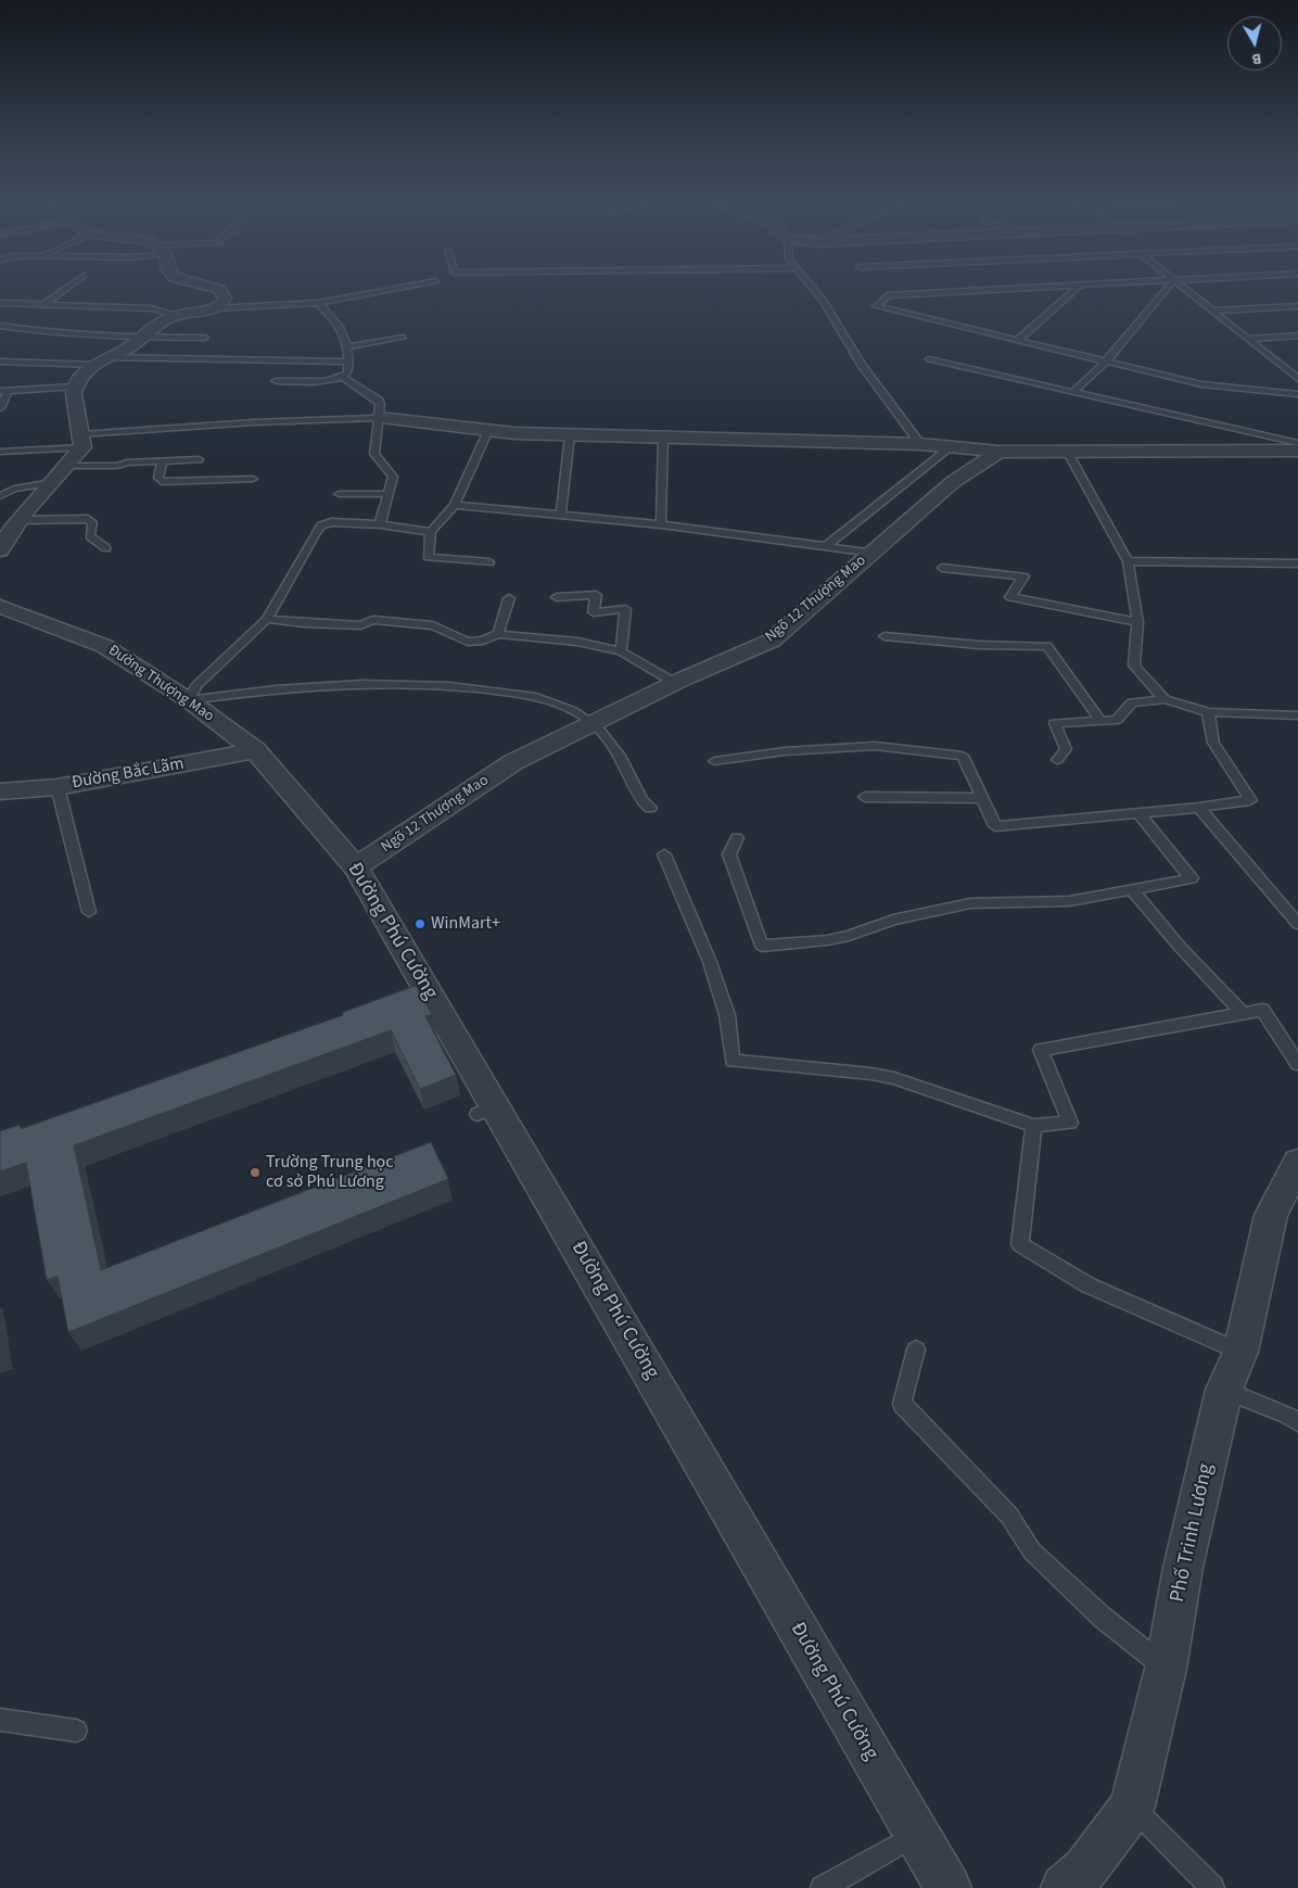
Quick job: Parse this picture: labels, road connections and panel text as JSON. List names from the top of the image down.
{
  "streets": {
    "street": [
      "Ngõ 12 Thượng Mao",
      "Đường Thượng Mao",
      "Đường Bắc Lãm",
      "Đường Phú Cường",
      "Phố Trinh Lương"
    ]
  },
  "crossings": [
    ["Ngõ 12 Thượng Mao", "Đường Phú Cường"],
    ["Đường Thượng Mao", "Đường Bắc Lãm"],
    ["Đường Thượng Mao", "Đường Phú Cường"],
    ["Đường Bắc Lãm", "Đường Phú Cường"]
  ],
  "places": ["WinMart+", "Trường Trung học cơ sở Phú Lương"],
  "north": "bottom"
}
